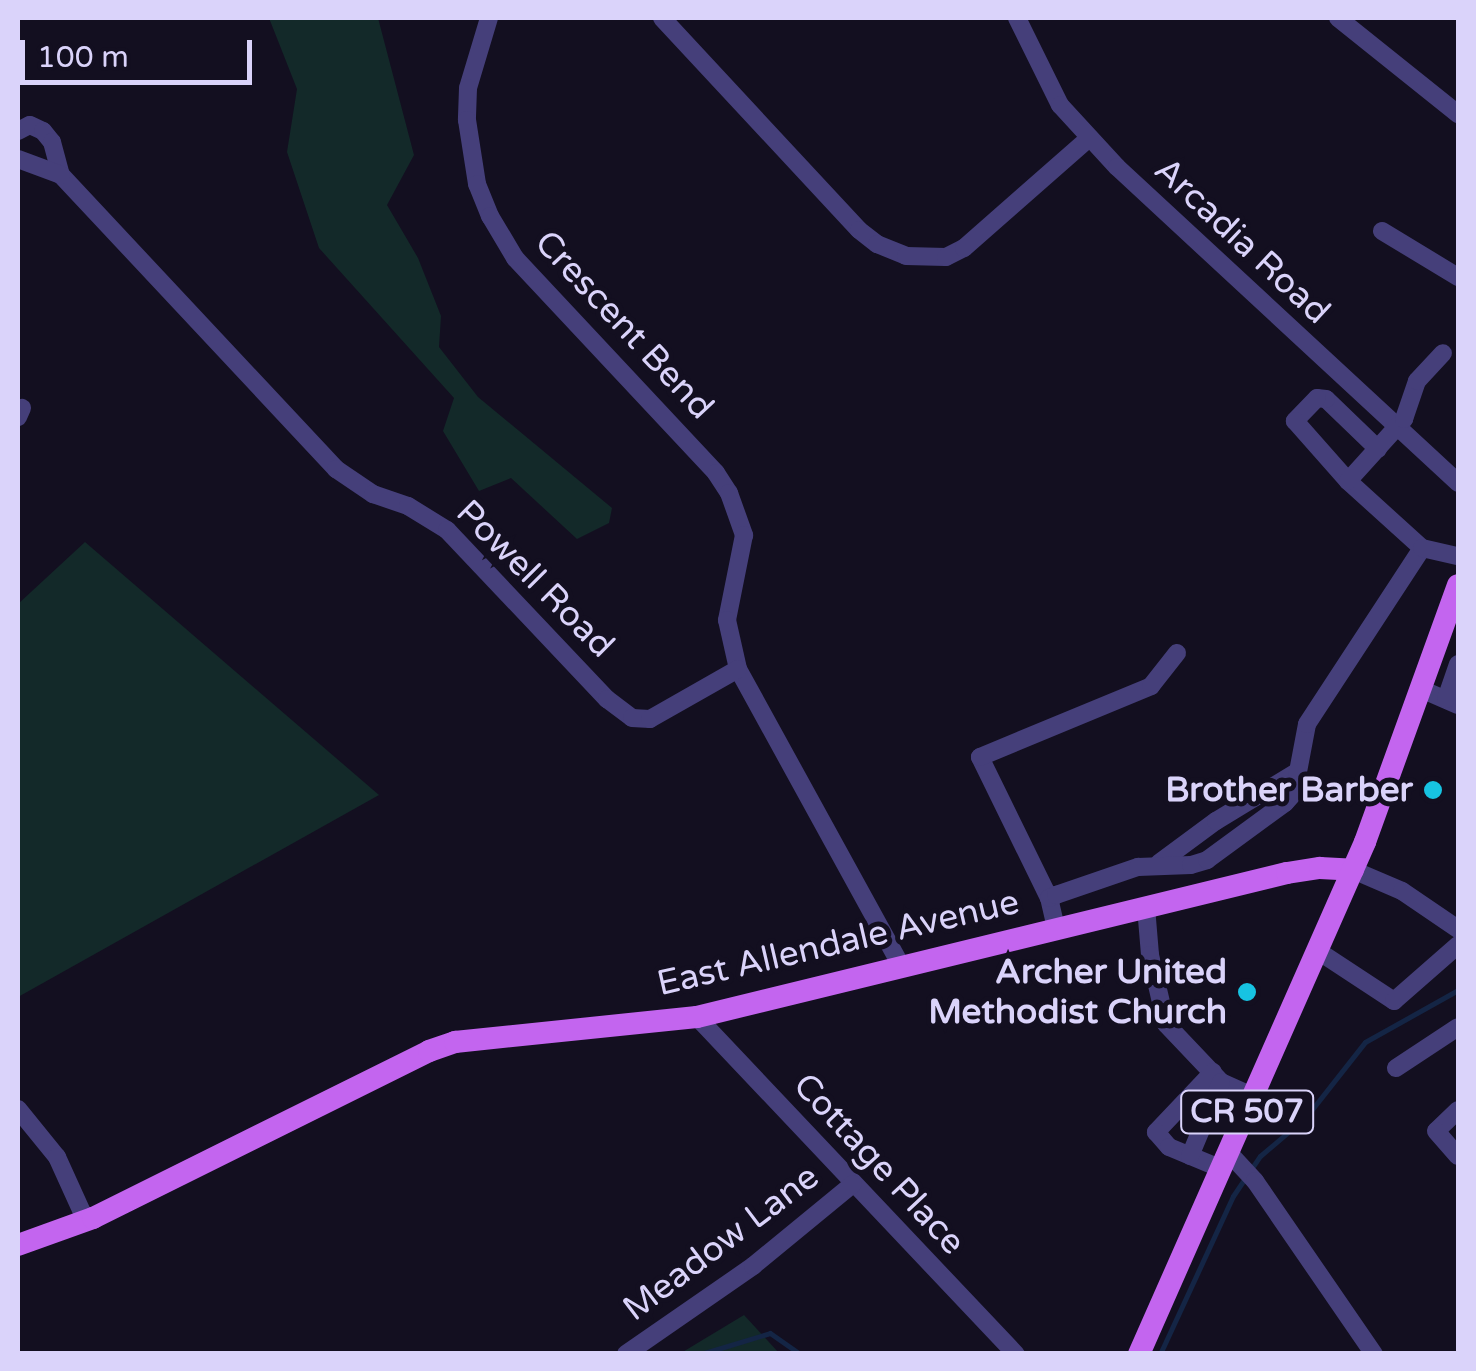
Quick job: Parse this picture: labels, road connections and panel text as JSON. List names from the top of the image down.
{
  "streets": {
    "main road": ["East Allendale Avenue", "CR 507"],
    "street": [
      "Arcadia Road",
      "Crescent Bend",
      "Powell Road",
      "Cottage Place",
      "Meadow Lane"
    ]
  },
  "crossings": [
    ["Crescent Bend", "Powell Road"],
    ["East Allendale Avenue", "CR 507"],
    ["East Allendale Avenue", "Cottage Place"],
    ["Cottage Place", "Meadow Lane"]
  ],
  "places": ["Brother Barber", "Archer United Methodist Church"],
  "scale_bar": "100 m"
}
